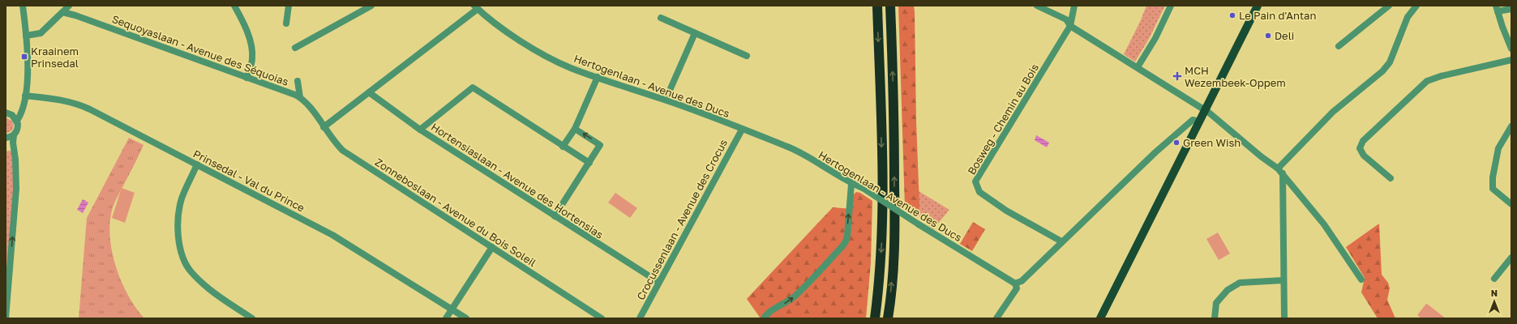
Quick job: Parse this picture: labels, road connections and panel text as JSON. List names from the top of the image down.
{
  "streets": {
    "street": [
      "Sequoyaslaan - Avenue des Séquoias",
      "Hertogenlaan - Avenue des Ducs",
      "Bosweg - Chemin au Bois",
      "Prinsedal - Val du Prince",
      "Hortensiaslaan - Avenue des Hortensias",
      "Zonneboslaan - Avenue du Bois Soleil",
      "Crocussenlaan - Avenue des Crocus"
    ]
  },
  "crossings": [
    ["Sequoyaslaan - Avenue des Séquoias", "Zonneboslaan - Avenue du Bois Soleil"],
    ["Hertogenlaan - Avenue des Ducs", "Crocussenlaan - Avenue des Crocus"],
    ["Hortensiaslaan - Avenue des Hortensias", "Crocussenlaan - Avenue des Crocus"]
  ],
  "places": {
    "other": ["Le Pain d'Antan", "Deli", "Green Wish"],
    "transit": ["Kraainem Prinsedal"],
    "health": ["MCH Wezembeek-Oppem"]
  },
  "north": "top"
}
